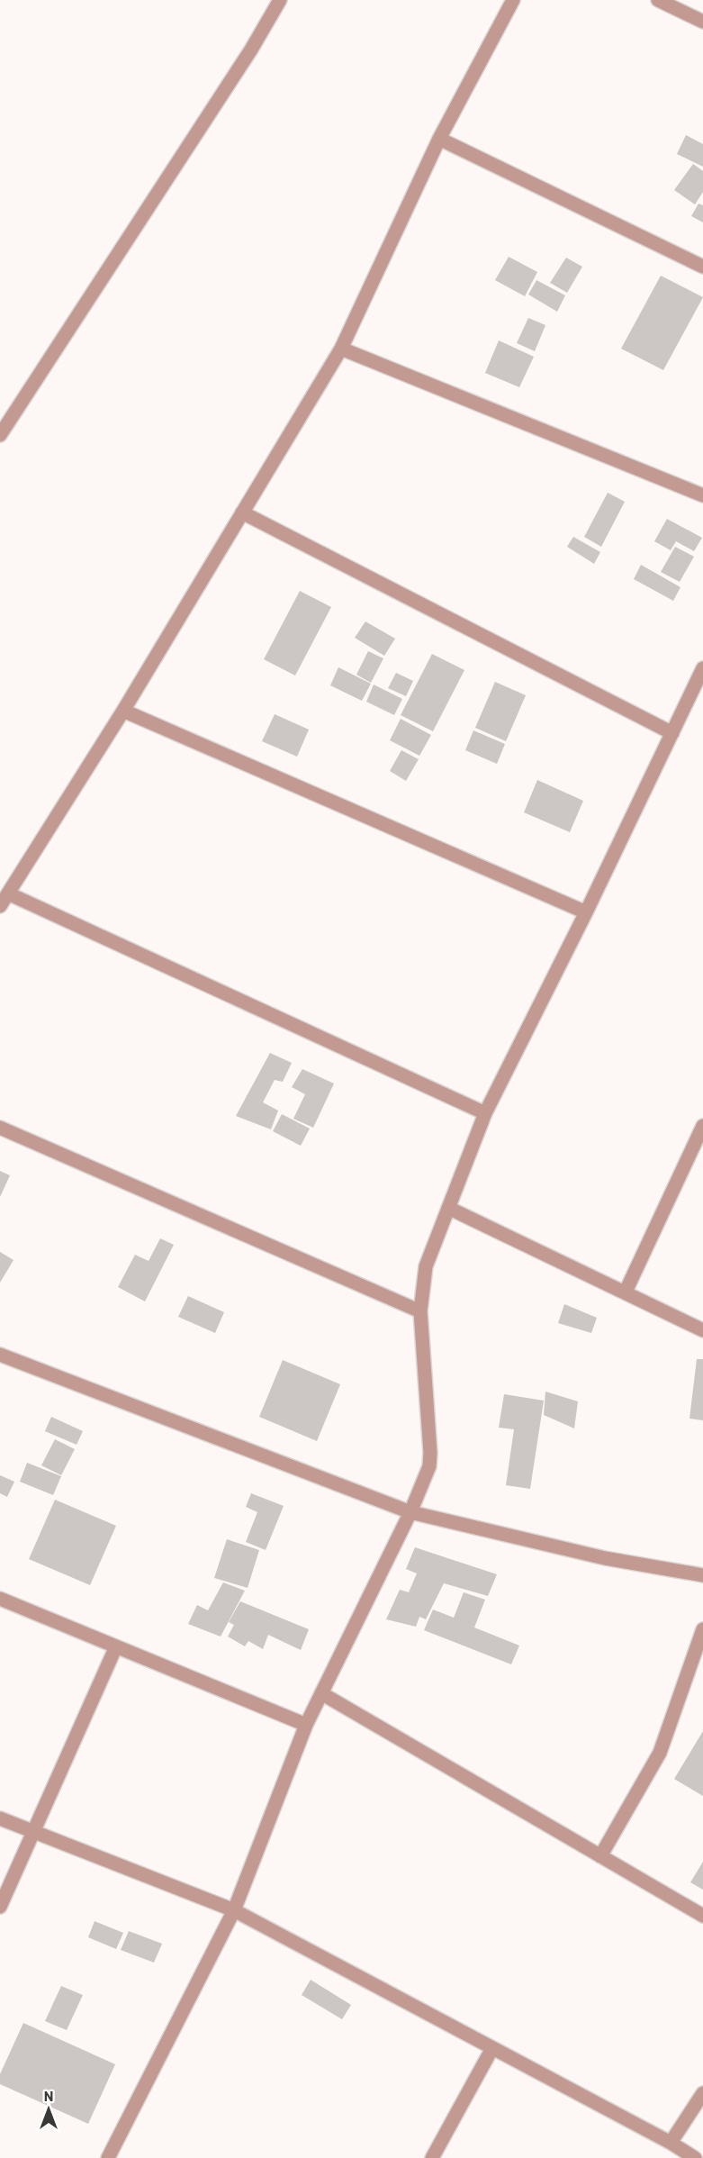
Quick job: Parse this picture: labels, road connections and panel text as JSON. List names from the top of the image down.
{
  "north": "top"
}
